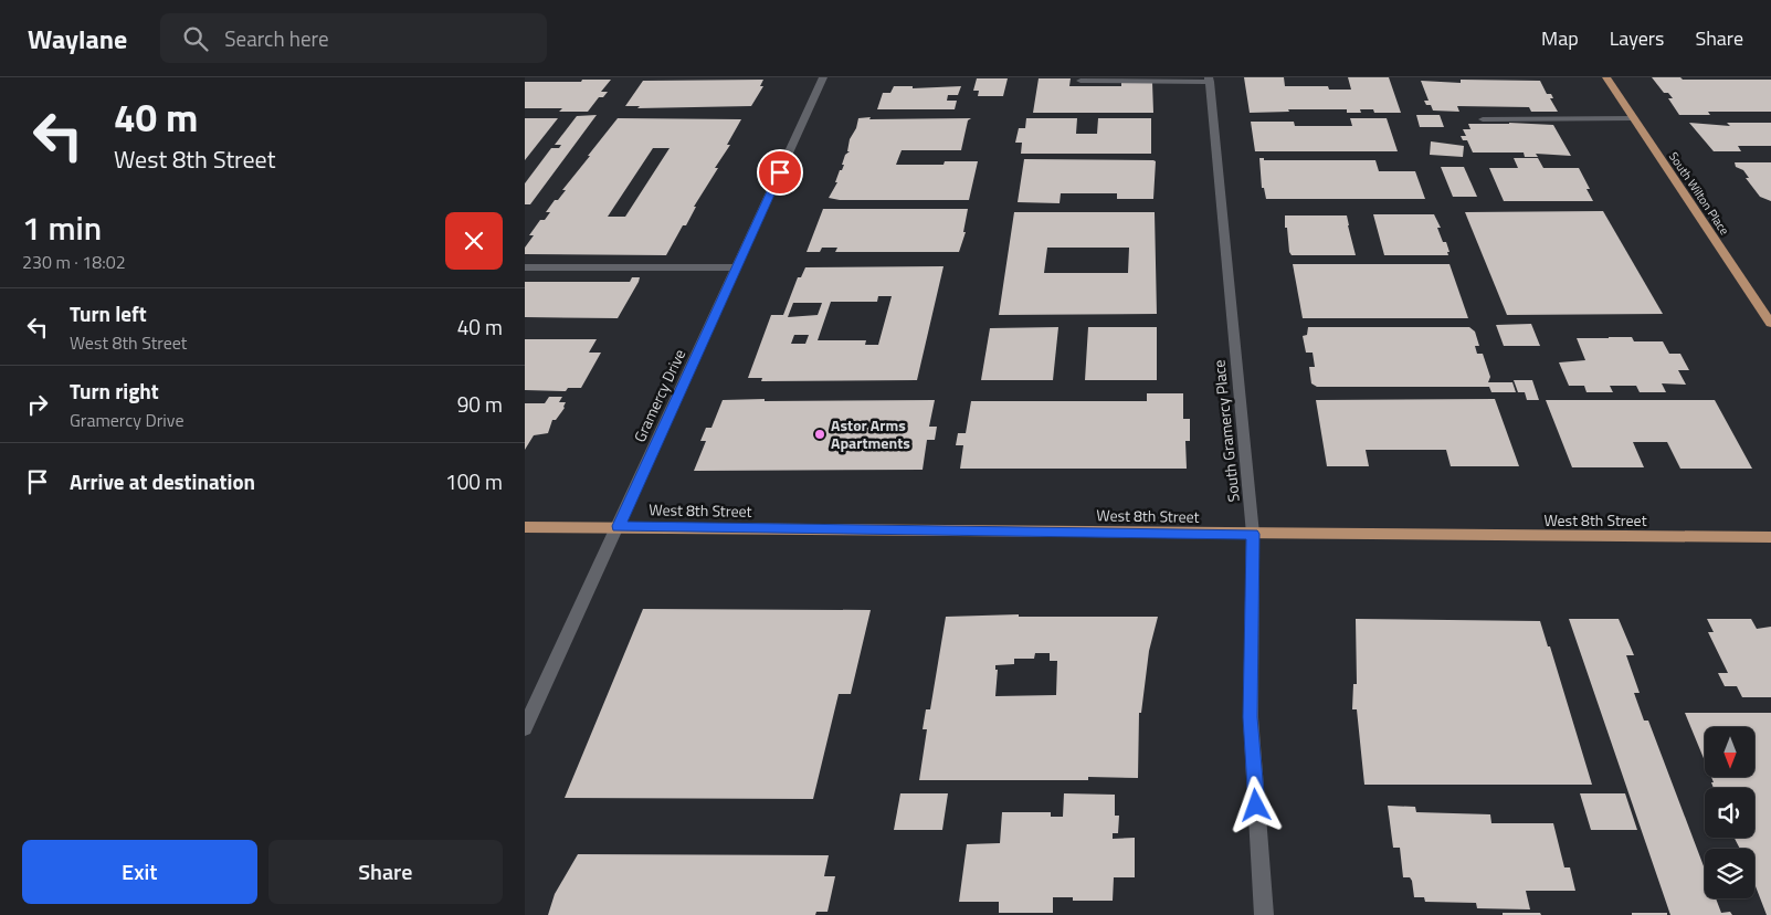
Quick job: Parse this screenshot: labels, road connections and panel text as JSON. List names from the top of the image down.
{
  "streets": {
    "main road": ["South Wilton Place", "West 8th Street"],
    "street": ["Gramercy Drive", "South Gramercy Place"]
  },
  "crossings": [
    ["Gramercy Drive", "West 8th Street"],
    ["South Gramercy Place", "West 8th Street"]
  ],
  "places": ["Astor Arms Apartments"],
  "north": "bottom",
  "page": {
    "header": "Waylane",
    "search": "Search here",
    "nav": ["Map", "Layers", "Share"],
    "turn": ["40 m", "West 8th Street"],
    "heading": ["1 min", "230 m · 18:02"],
    "list": [
      {
        "name": "Turn left",
        "note": "West 8th Street",
        "value": "40 m"
      },
      {
        "name": "Turn right",
        "note": "Gramercy Drive",
        "value": "90 m"
      },
      {
        "name": "Arrive at destination",
        "value": "100 m"
      }
    ],
    "buttons": ["Exit", "Share"]
  }
}
